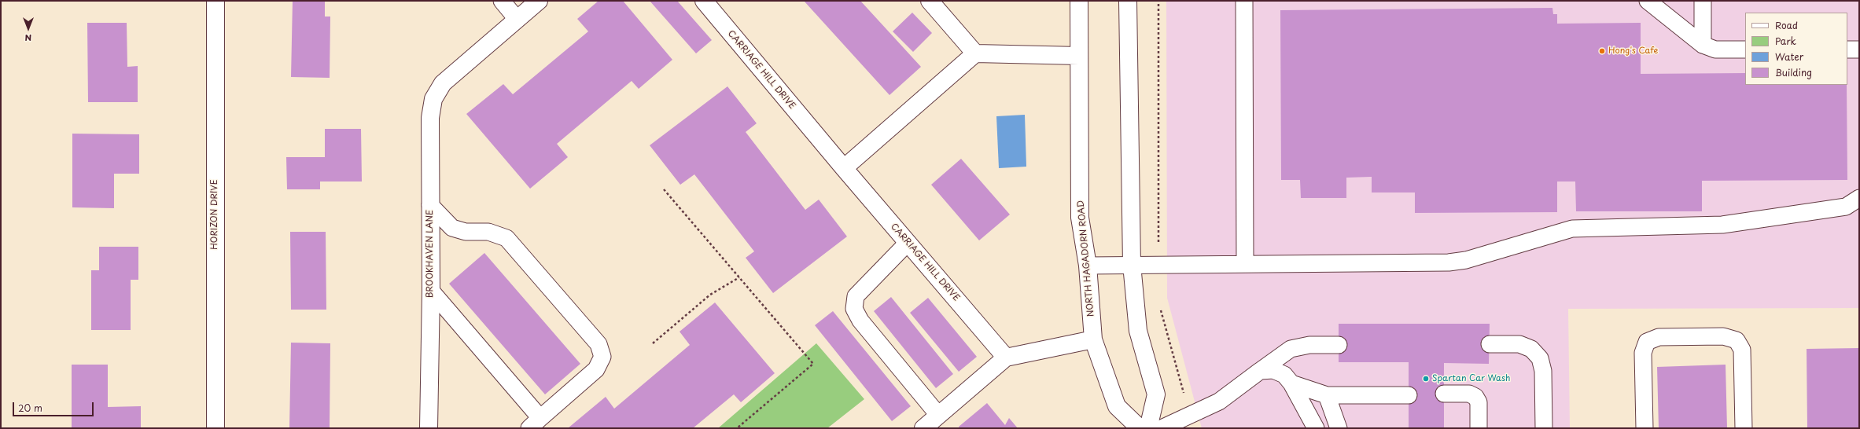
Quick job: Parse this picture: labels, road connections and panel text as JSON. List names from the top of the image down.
{
  "streets": {
    "street": [
      "CARRIAGE HILL DRIVE",
      "HORIZON DRIVE",
      "BROOKHAVEN LANE",
      "NORTH HAGADORN ROAD"
    ]
  },
  "places": ["Hong's Cafe", "Spartan Car Wash"],
  "legend": [
    "Road",
    "Park",
    "Water",
    "Building"
  ],
  "scale_bar": "20 m",
  "north": "bottom"
}
